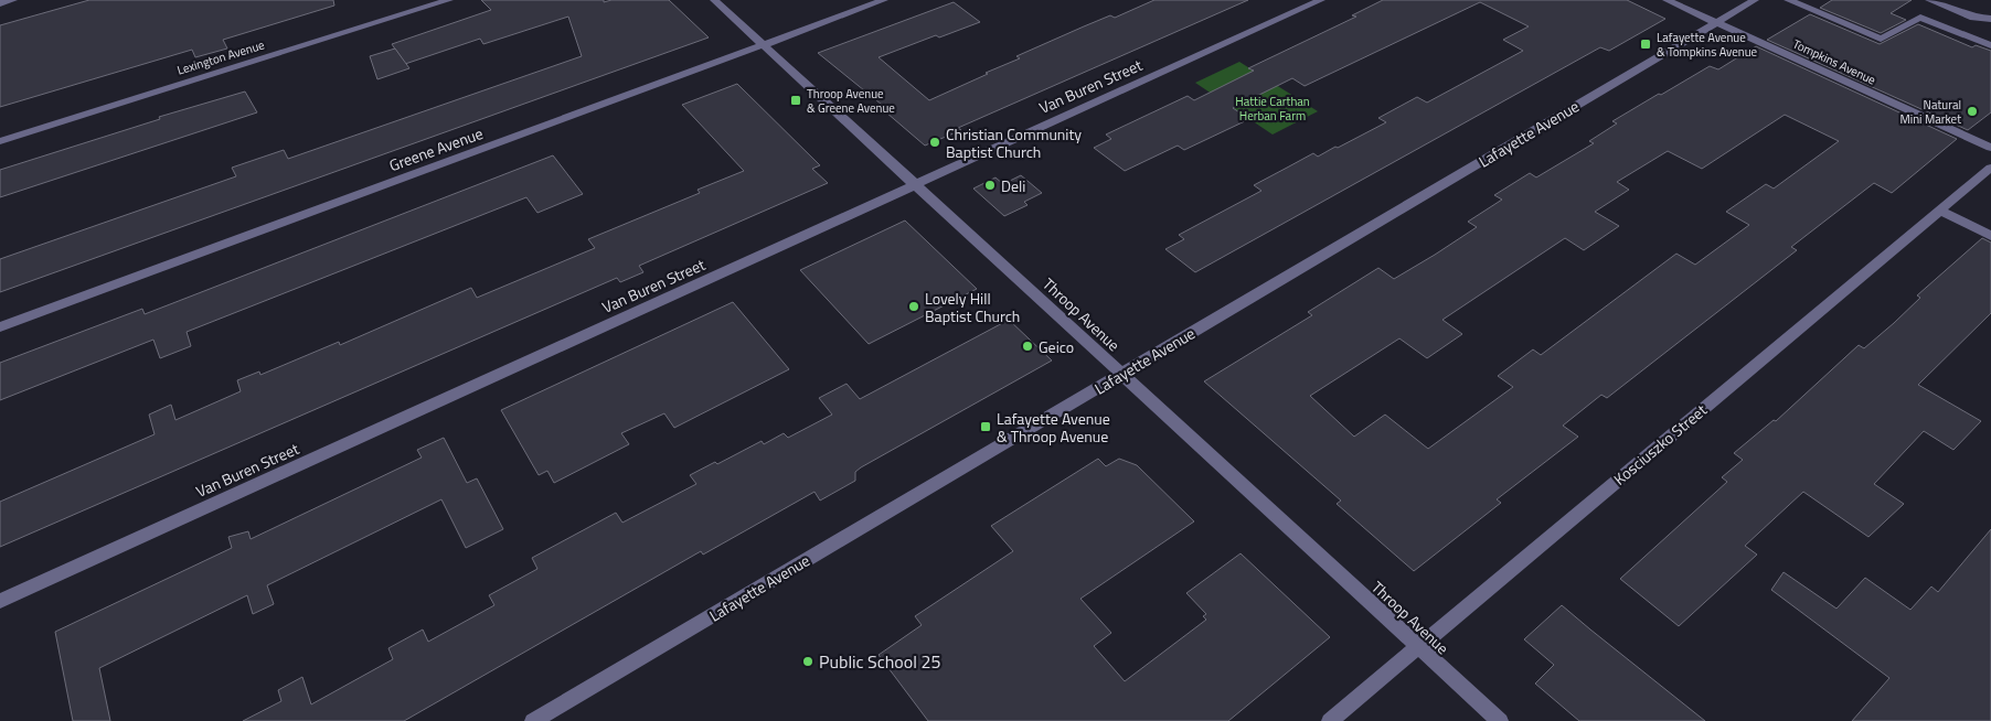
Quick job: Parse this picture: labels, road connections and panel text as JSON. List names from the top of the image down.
{
  "streets": {
    "street": [
      "Lexington Avenue",
      "Tompkins Avenue",
      "Van Buren Street",
      "Lafayette Avenue",
      "Greene Avenue",
      "Throop Avenue",
      "Kosciuszko Street"
    ]
  },
  "crossings": [
    ["Tompkins Avenue", "Lafayette Avenue"],
    ["Van Buren Street", "Throop Avenue"],
    ["Lafayette Avenue", "Throop Avenue"],
    ["Greene Avenue", "Throop Avenue"],
    ["Throop Avenue", "Kosciuszko Street"]
  ],
  "parks": ["Hattie Carthan Herban Farm"],
  "places": {
    "transit": ["Lafayette Avenue & Tompkins Avenue", "Throop Avenue & Greene Avenue", "Lafayette Avenue & Throop Avenue"],
    "other": [
      "Natural Mini Market",
      "Christian Community Baptist Church",
      "Deli",
      "Lovely Hill Baptist Church",
      "Geico",
      "Public School 25"
    ]
  }
}
